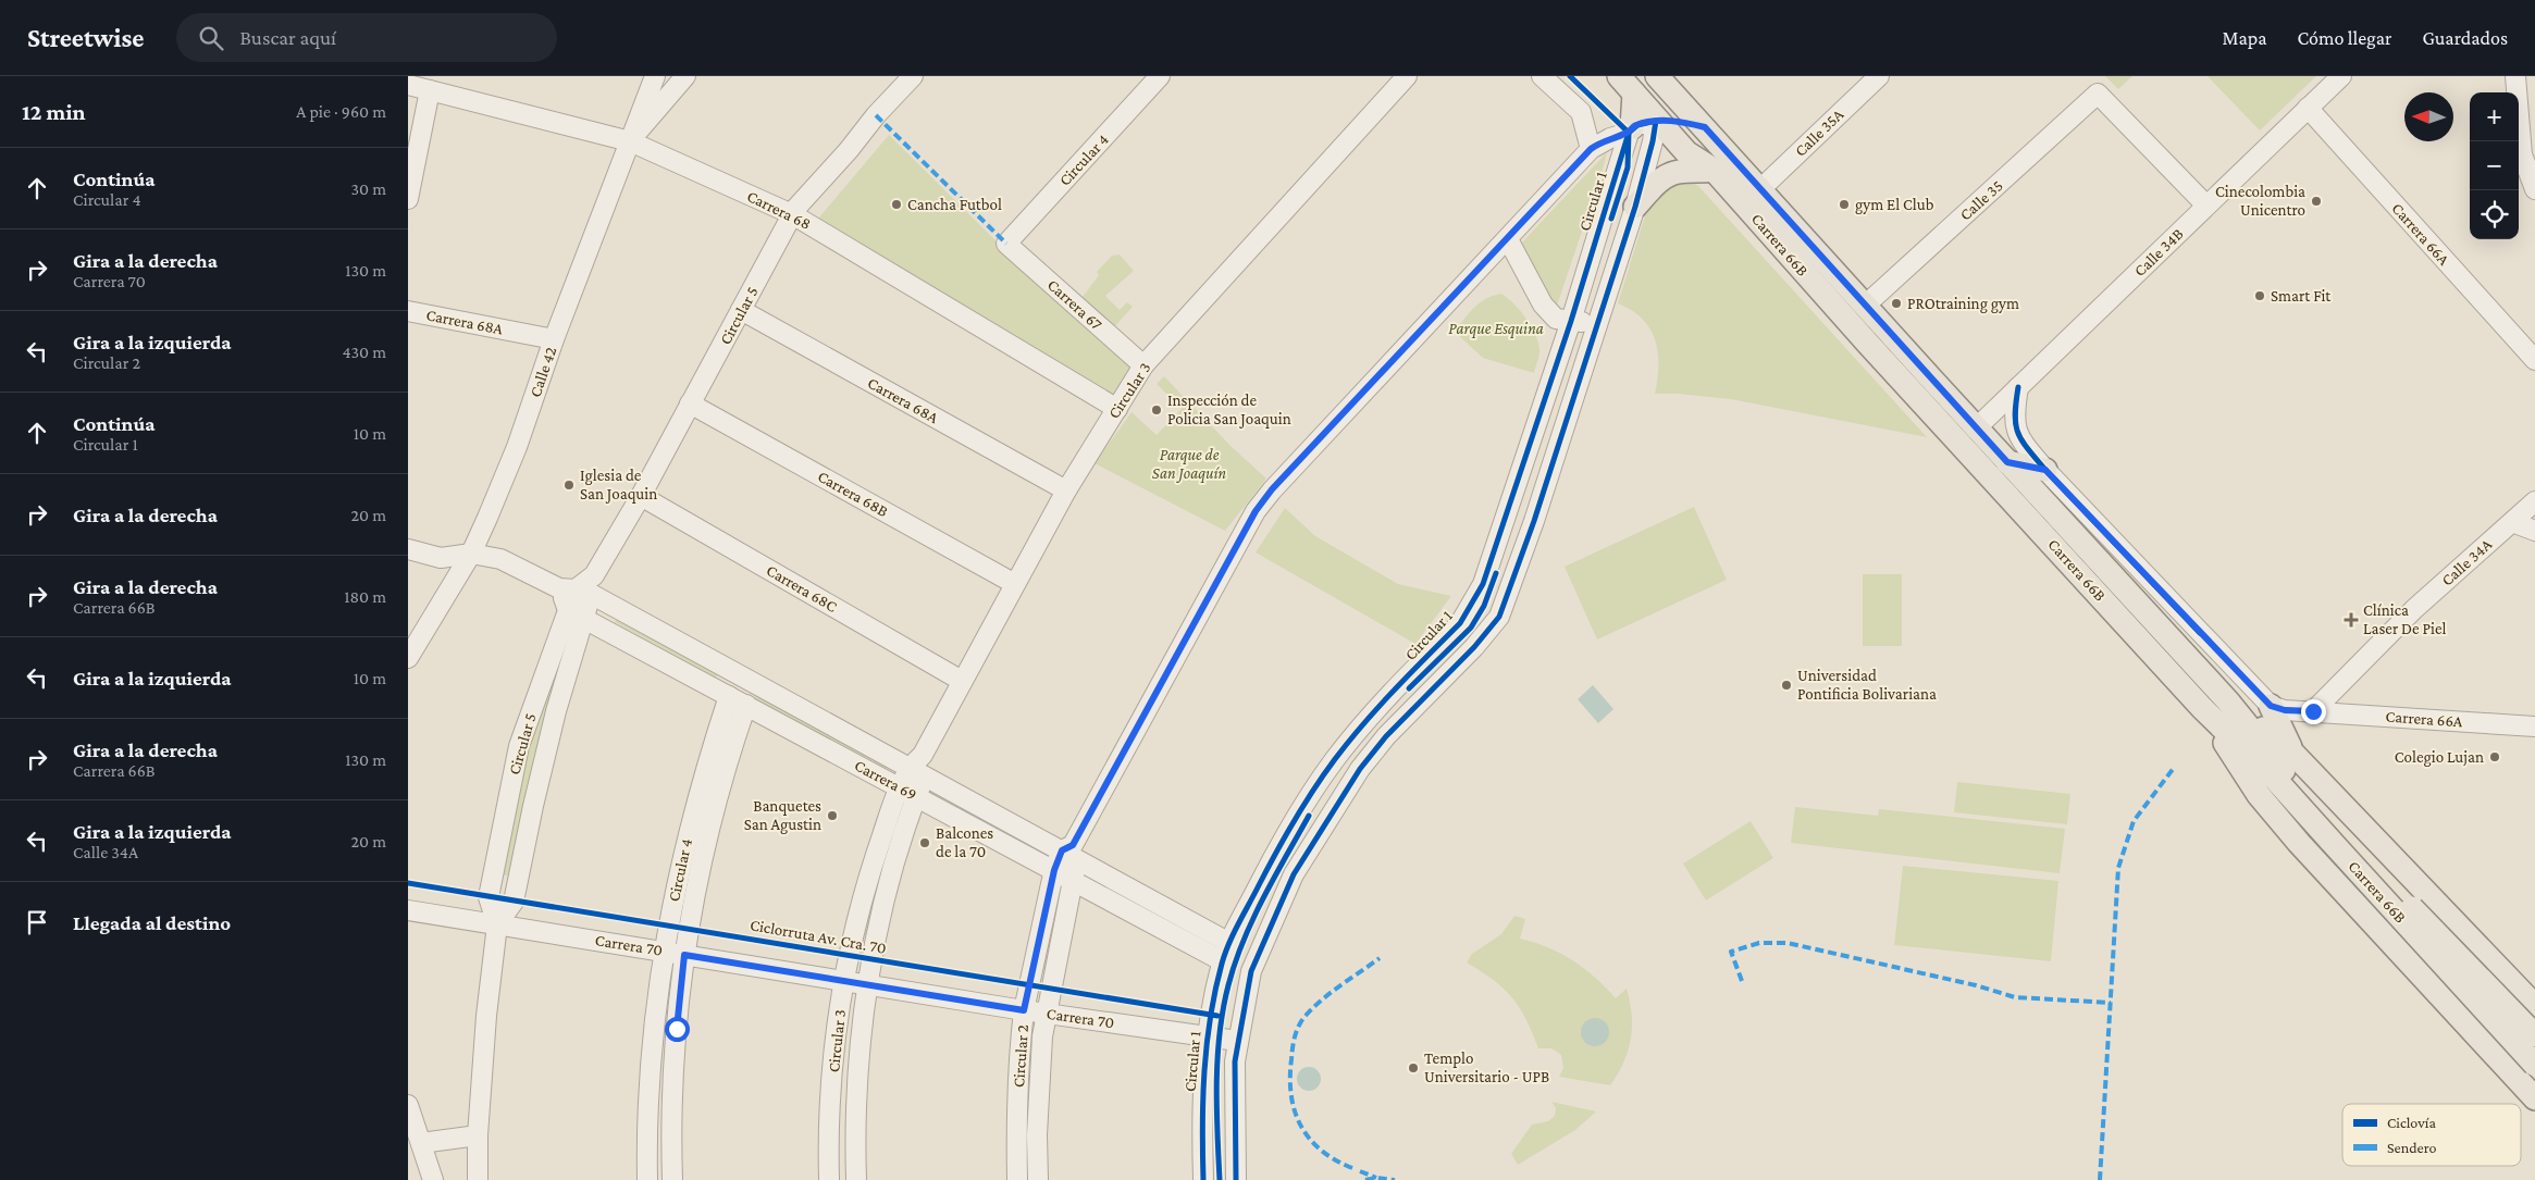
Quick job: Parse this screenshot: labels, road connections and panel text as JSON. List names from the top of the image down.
{
  "streets": {
    "main road": ["Carrera 66B"],
    "street": [
      "Calle 35A",
      "Circular 4",
      "Calle 35",
      "Circular 1",
      "Carrera 68",
      "Carrera 66A",
      "Calle 34B",
      "Carrera 67",
      "Circular 5",
      "Carrera 68A",
      "Calle 42",
      "Circular 3",
      "Carrera 68B",
      "Calle 34A",
      "Carrera 68C",
      "Carrera 69",
      "Carrera 70",
      "Circular 2"
    ],
    "cycle path": ["Ciclorruta Av. Cra. 70"]
  },
  "crossings": [
    ["Calle 35A", "Carrera 66B"],
    ["Circular 4", "Carrera 67"],
    ["Circular 4", "Carrera 69"],
    ["Circular 4", "Carrera 70"],
    ["Calle 35", "Carrera 66B"],
    ["Calle 35", "Calle 34B"],
    ["Circular 1", "Carrera 69"],
    ["Circular 1", "Carrera 70"],
    ["Circular 1", "Circular 2"],
    ["Carrera 68", "Circular 5"],
    ["Carrera 68", "Calle 42"],
    ["Carrera 68", "Circular 3"],
    ["Carrera 66A", "Calle 34B"],
    ["Carrera 66A", "Calle 34A"],
    ["Carrera 66B", "Calle 34B"],
    ["Carrera 67", "Circular 3"],
    ["Circular 5", "Carrera 68A"],
    ["Circular 5", "Carrera 68B"],
    ["Circular 5", "Carrera 68C"],
    ["Circular 5", "Carrera 69"],
    ["Circular 5", "Carrera 70"],
    ["Carrera 68A", "Calle 42"],
    ["Carrera 68A", "Circular 3"],
    ["Calle 42", "Carrera 69"],
    ["Circular 3", "Carrera 68B"],
    ["Circular 3", "Carrera 68C"],
    ["Circular 3", "Carrera 69"],
    ["Circular 3", "Carrera 70"],
    ["Carrera 69", "Circular 2"],
    ["Carrera 70", "Circular 2"]
  ],
  "parks": ["Parque Esquina", "Parque de San Joaquín"],
  "places": {
    "other": [
      "Cinecolombia Unicentro",
      "Cancha Futbol",
      "gym El Club",
      "Smart Fit",
      "PROtraining gym",
      "Inspección de Policia San Joaquin",
      "Iglesia de San Joaquin",
      "Universidad Pontificia Bolivariana",
      "Colegio Lujan",
      "Banquetes San Agustin",
      "Balcones de la 70",
      "Templo Universitario - UPB"
    ],
    "health": ["Clínica Laser De Piel"]
  },
  "legend": ["Ciclovía", "Sendero"],
  "north": "left",
  "page": {
    "header": "Streetwise",
    "search": "Buscar aquí",
    "nav": ["Mapa", "Cómo llegar", "Guardados"],
    "heading": ["12 min", "A pie · 960 m"],
    "map_buttons": ["+", "−"],
    "list": [
      ["Continúa", "Circular 4", "30 m"],
      ["Gira a la derecha", "Carrera 70", "130 m"],
      ["Gira a la izquierda", "Circular 2", "430 m"],
      ["Continúa", "Circular 1", "10 m"],
      ["Gira a la derecha", "20 m"],
      ["Gira a la derecha", "Carrera 66B", "180 m"],
      ["Gira a la izquierda", "10 m"],
      ["Gira a la derecha", "Carrera 66B", "130 m"],
      ["Gira a la izquierda", "Calle 34A", "20 m"],
      "Llegada al destino"
    ]
  }
}
